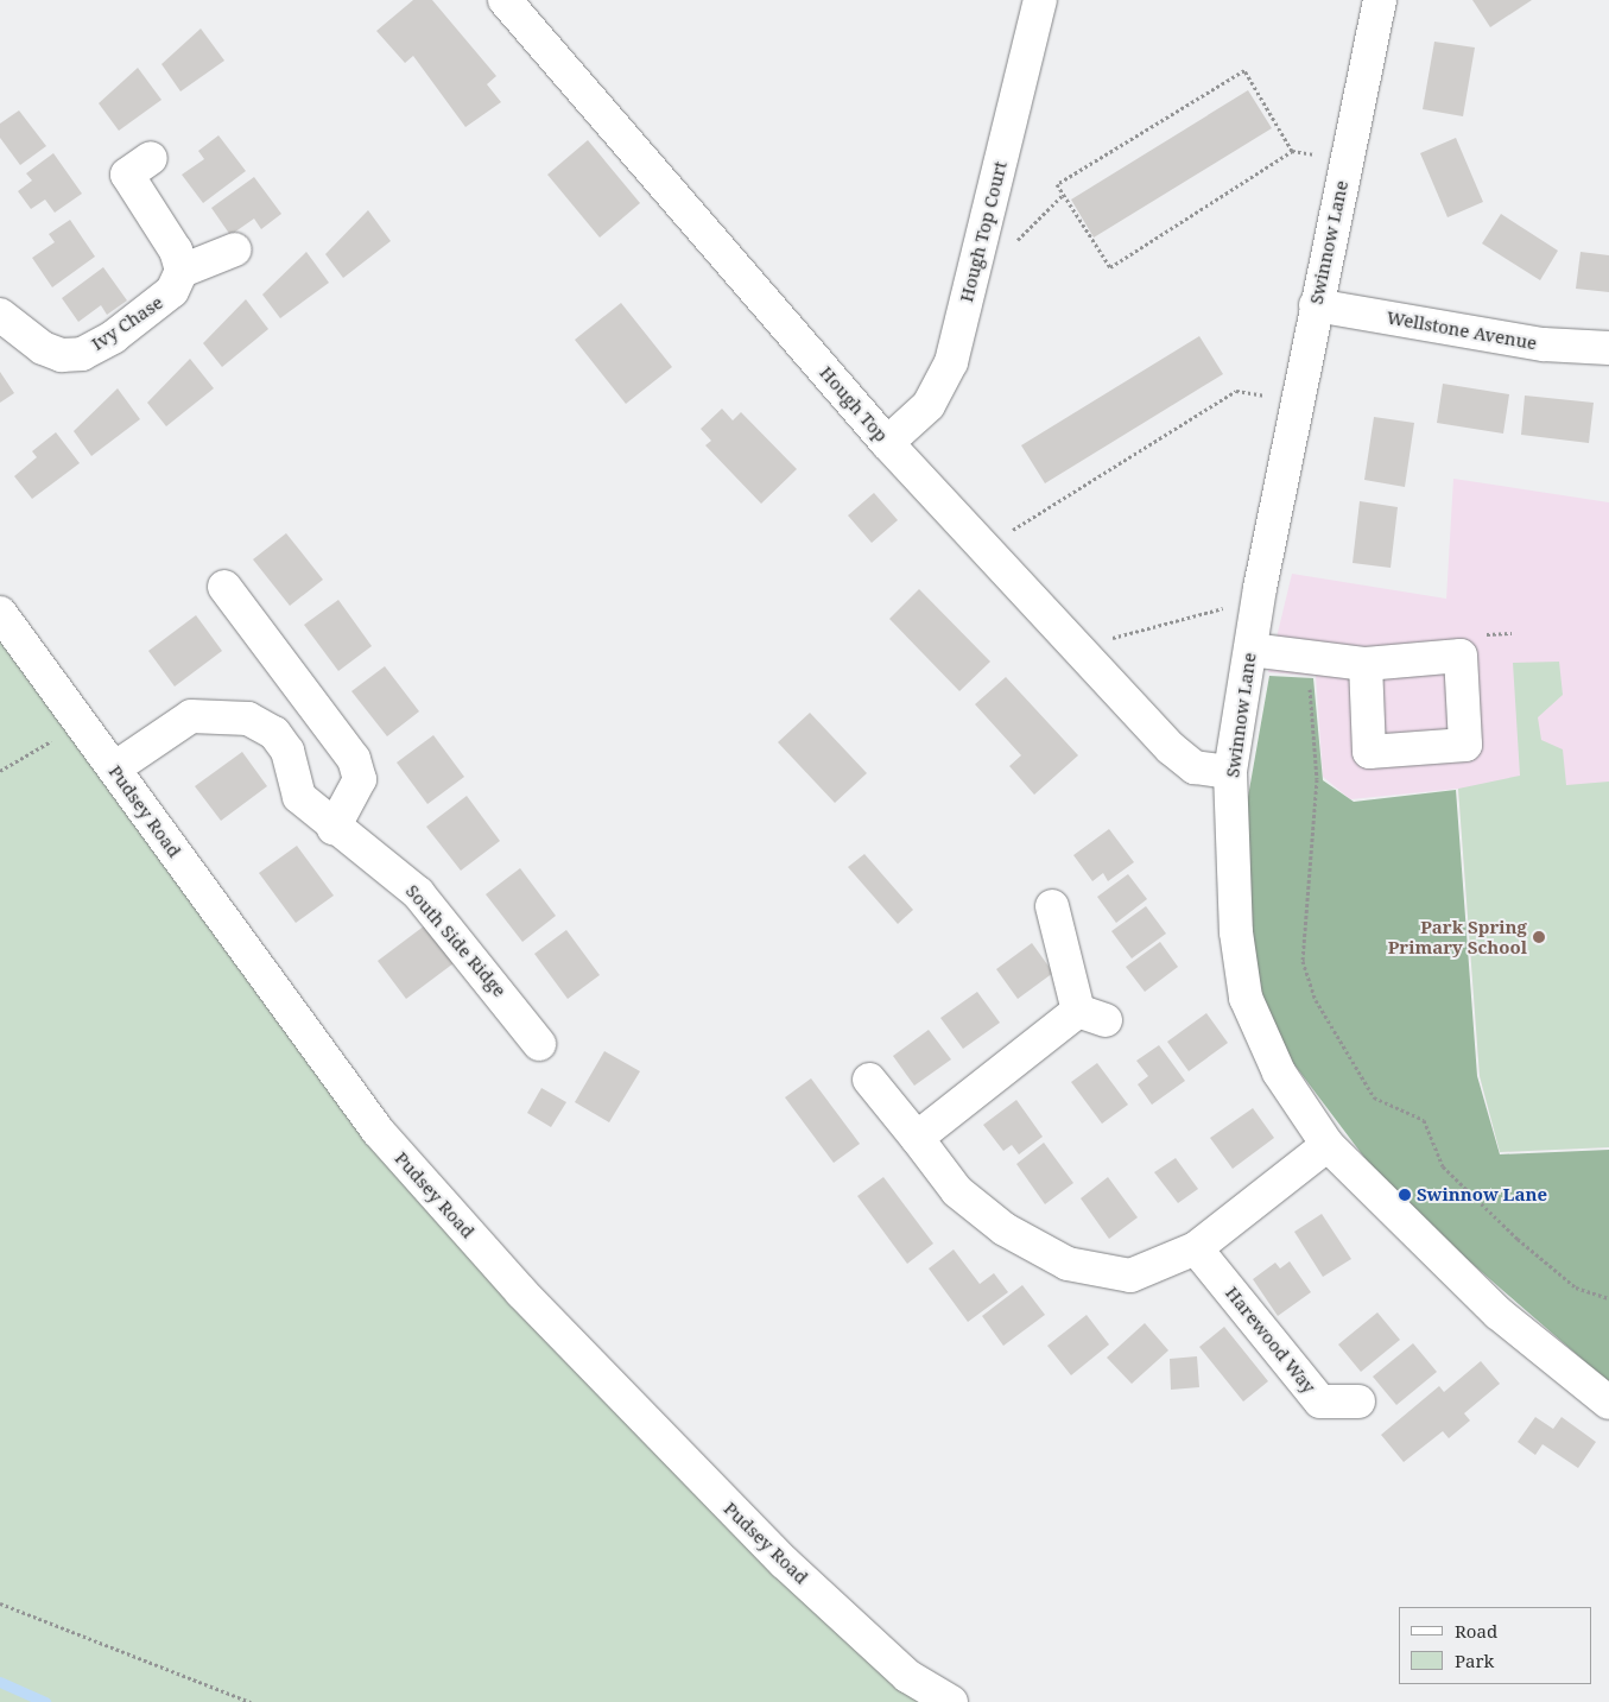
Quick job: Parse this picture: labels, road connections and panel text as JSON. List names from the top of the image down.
{
  "streets": {
    "street": [
      "Hough Top Court",
      "Swinnow Lane",
      "Ivy Chase",
      "Wellstone Avenue",
      "Hough Top",
      "Pudsey Road",
      "South Side Ridge",
      "Harewood Way"
    ]
  },
  "crossings": [
    ["Hough Top Court", "Hough Top"],
    ["Swinnow Lane", "Wellstone Avenue"],
    ["Swinnow Lane", "Hough Top"],
    ["Pudsey Road", "South Side Ridge"]
  ],
  "places": ["Park Spring Primary School", "Swinnow Lane"],
  "legend": ["Road", "Park"]
}
